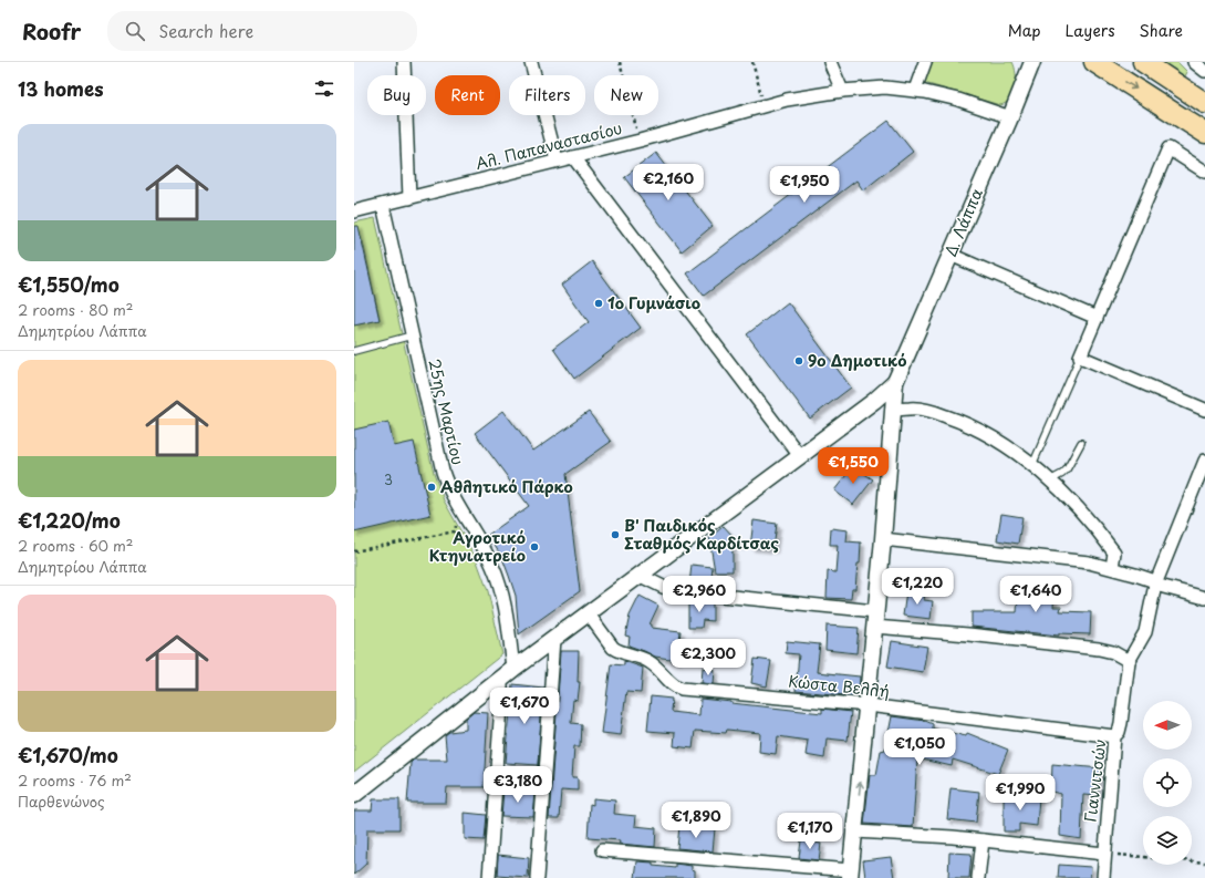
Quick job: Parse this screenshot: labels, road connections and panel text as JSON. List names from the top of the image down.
{
  "streets": {
    "street": [
      "Αλ. Παπαναστασίου",
      "Δ. Λάππα",
      "25ης Μαρτίου",
      "Κώστα Βελλή",
      "Γιαννιτσών"
    ]
  },
  "crossings": [
    ["Αλ. Παπαναστασίου", "Δ. Λάππα"],
    ["Αλ. Παπαναστασίου", "25ης Μαρτίου"],
    ["Κώστα Βελλή", "Γιαννιτσών"]
  ],
  "places": [
    "1ο Γυμνάσιο",
    "9ο Δημοτικό",
    "Αθλητικό Πάρκο",
    "Β' Παιδικός Σταθμός Καρδίτσας",
    "Αγροτικό Κτηνιατρείο"
  ],
  "house_numbers": ["3"],
  "north": "left",
  "page": {
    "header": "Roofr",
    "search": "Search here",
    "nav": ["Map", "Layers", "Share"],
    "heading": "13 homes",
    "chip": [
      "Buy",
      "Rent",
      "Filters",
      "New"
    ],
    "list": [
      {
        "name": "€1,550/mo",
        "note": "2 rooms · 80 m² · Δημητρίου Λάππα"
      },
      {
        "name": "€1,220/mo",
        "note": "2 rooms · 60 m² · Δημητρίου Λάππα"
      },
      {
        "name": "€1,670/mo",
        "note": "2 rooms · 76 m² · Παρθενώνος"
      }
    ],
    "price": [
      "€2,160",
      "€1,950",
      "€1,550",
      "€1,220",
      "€2,960",
      "€1,640",
      "€2,300",
      "€1,670",
      "€1,050",
      "€3,180",
      "€1,990",
      "€1,890",
      "€1,170"
    ]
  }
}
